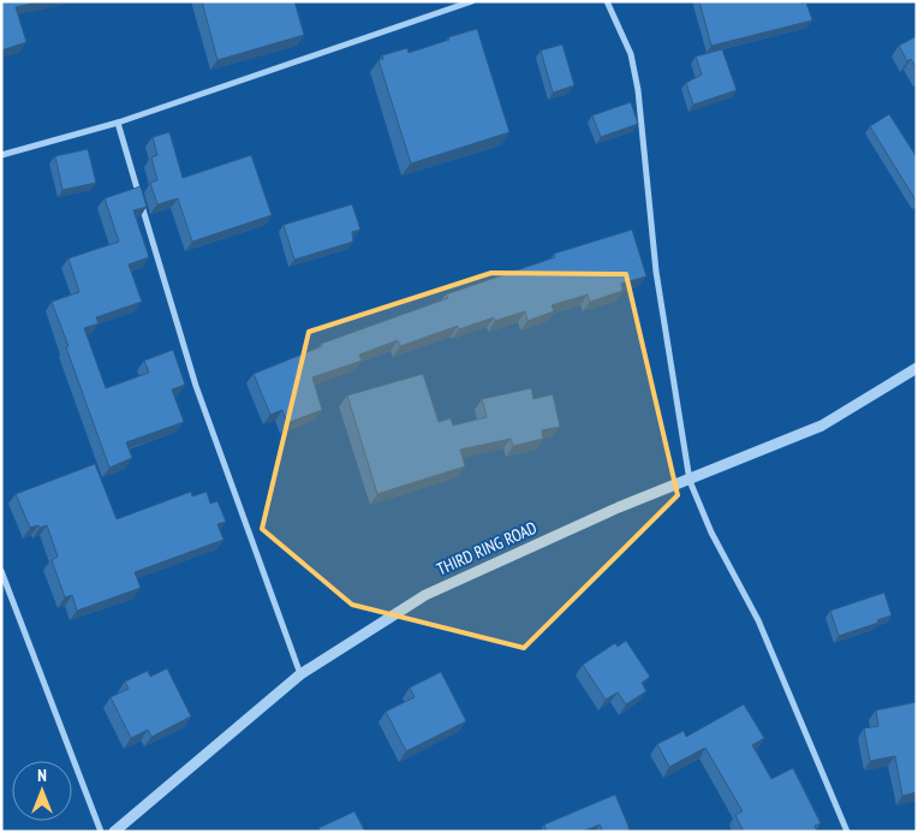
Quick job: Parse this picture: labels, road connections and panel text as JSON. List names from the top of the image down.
{
  "streets": {
    "street": ["THIRD RING ROAD"]
  },
  "north": "top"
}
